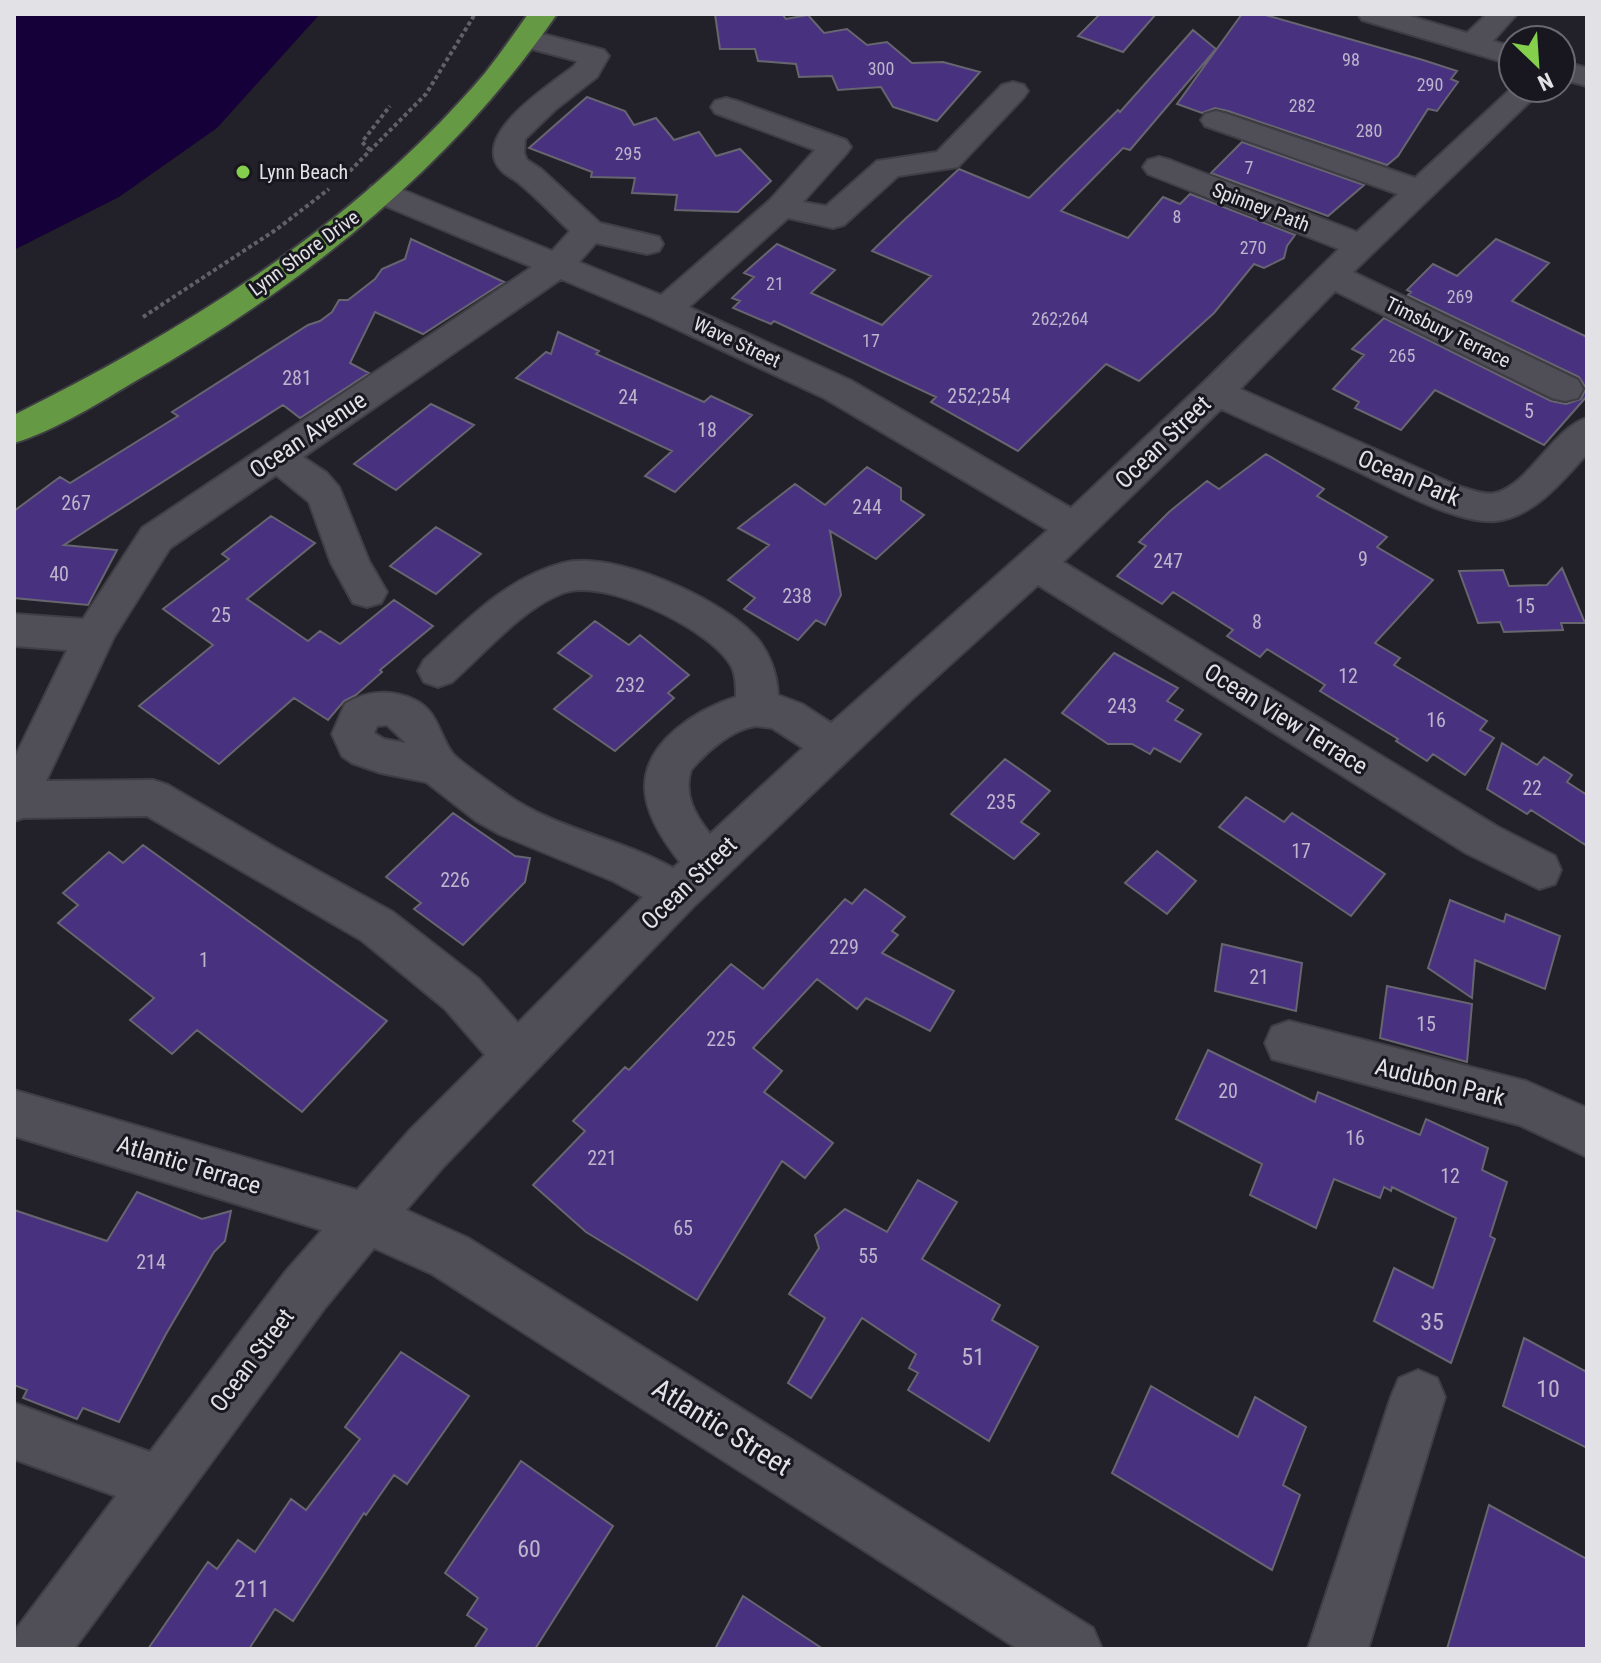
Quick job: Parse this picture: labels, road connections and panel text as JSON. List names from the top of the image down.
{
  "streets": {
    "highway": ["Lynn Shore Drive"],
    "street": [
      "Spinney Path",
      "Timsbury Terrace",
      "Wave Street",
      "Ocean Avenue",
      "Ocean Street",
      "Ocean Park",
      "Ocean View Terrace",
      "Audubon Park",
      "Atlantic Terrace",
      "Atlantic Street"
    ]
  },
  "crossings": [
    ["Spinney Path", "Timsbury Terrace"],
    ["Spinney Path", "Ocean Street"],
    ["Lynn Shore Drive", "Wave Street"],
    ["Timsbury Terrace", "Ocean Street"],
    ["Wave Street", "Ocean Avenue"],
    ["Wave Street", "Ocean Street"],
    ["Ocean Street", "Ocean Park"],
    ["Ocean Street", "Ocean View Terrace"],
    ["Ocean Street", "Atlantic Terrace"],
    ["Ocean Street", "Atlantic Street"],
    ["Atlantic Terrace", "Atlantic Street"]
  ],
  "places": ["Lynn Beach"],
  "house_numbers": [
    "98",
    "300",
    "290",
    "282",
    "280",
    "295",
    "7",
    "8",
    "270",
    "21",
    "269",
    "262;264",
    "17",
    "265",
    "281",
    "252;254",
    "24",
    "5",
    "18",
    "267",
    "244",
    "9",
    "247",
    "40",
    "238",
    "15",
    "25",
    "8",
    "12",
    "232",
    "243",
    "16",
    "22",
    "235",
    "17",
    "226",
    "229",
    "1",
    "21",
    "15",
    "225",
    "20",
    "16",
    "221",
    "12",
    "65",
    "55",
    "214",
    "35",
    "51",
    "10",
    "60",
    "211"
  ],
  "north": "bottom right"
}
